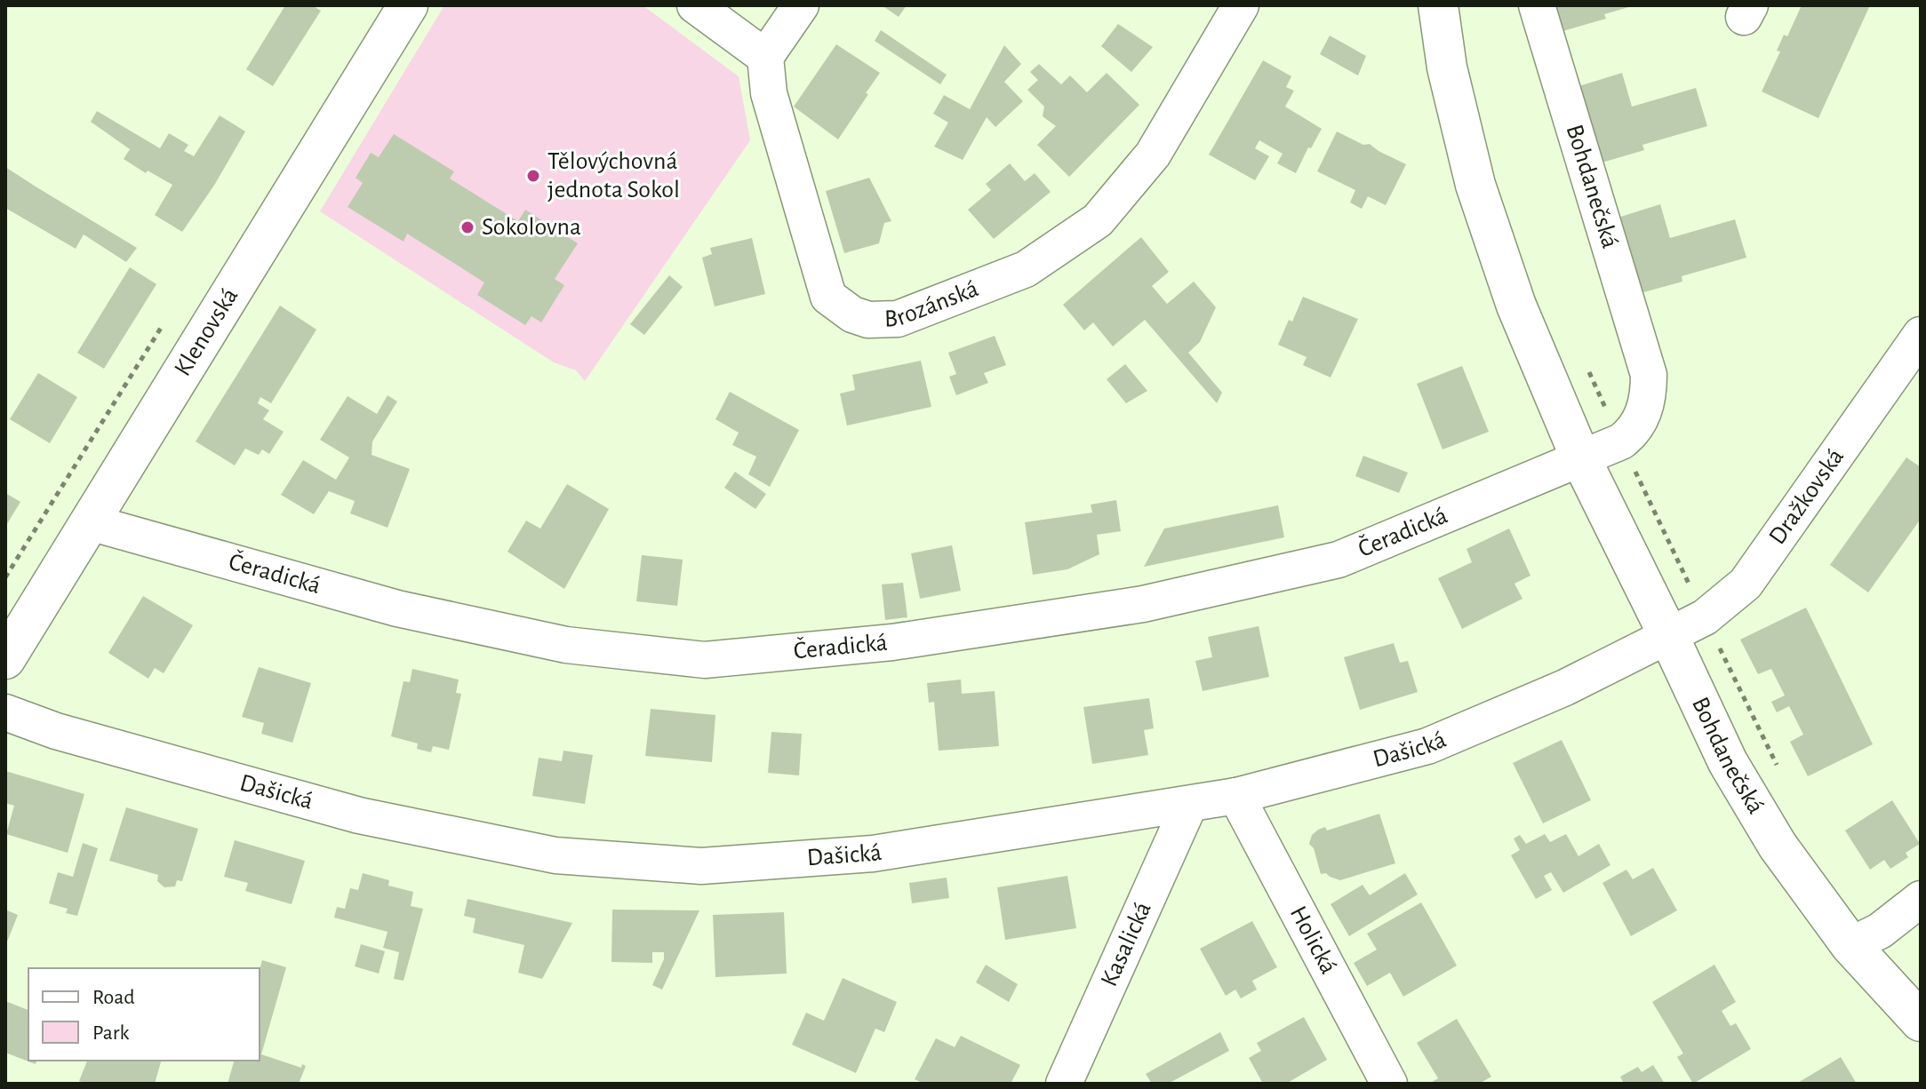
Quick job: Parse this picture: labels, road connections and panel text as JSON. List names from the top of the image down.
{
  "streets": {
    "street": [
      "Bohdanečská",
      "Brozánská",
      "Klenovská",
      "Dražkovská",
      "Čeradická",
      "Dašická",
      "Holická",
      "Kasalická"
    ]
  },
  "crossings": [
    ["Bohdanečská", "Dražkovská"],
    ["Bohdanečská", "Čeradická"],
    ["Bohdanečská", "Dašická"],
    ["Klenovská", "Čeradická"],
    ["Dražkovská", "Dašická"],
    ["Dašická", "Holická"],
    ["Dašická", "Kasalická"]
  ],
  "places": ["Tělovýchovná jednota Sokol", "Sokolovna"],
  "legend": ["Road", "Park"]
}
